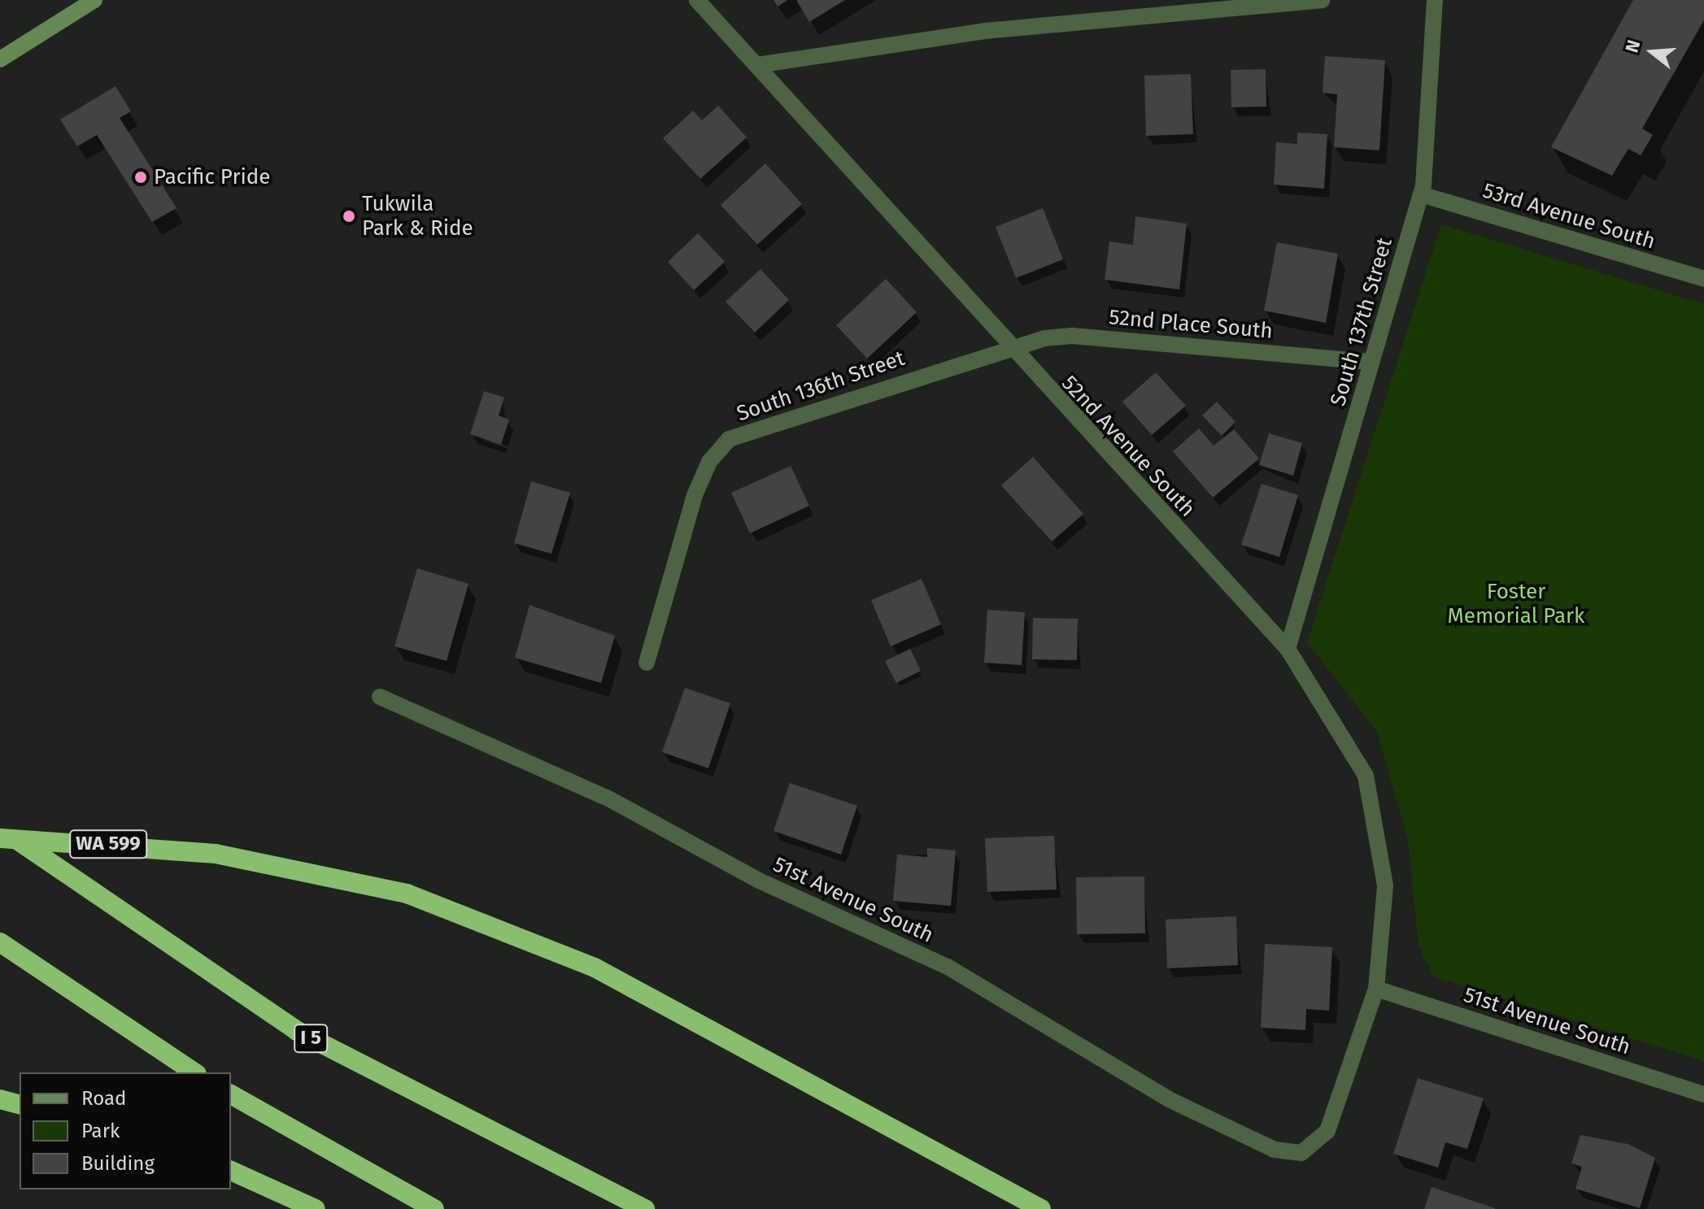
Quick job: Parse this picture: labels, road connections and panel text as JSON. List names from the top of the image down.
{
  "streets": {
    "highway": ["WA 599", "I 5"],
    "street": [
      "53rd Avenue South",
      "South 137th Street",
      "52nd Place South",
      "South 136th Street",
      "52nd Avenue South",
      "51st Avenue South"
    ]
  },
  "crossings": [
    ["53rd Avenue South", "South 137th Street"],
    ["South 137th Street", "52nd Place South"],
    ["South 137th Street", "52nd Avenue South"],
    ["52nd Place South", "South 136th Street"],
    ["52nd Place South", "52nd Avenue South"],
    ["South 136th Street", "52nd Avenue South"],
    ["52nd Avenue South", "51st Avenue South"]
  ],
  "parks": ["Foster Memorial Park"],
  "places": ["Pacific Pride", "Tukwila Park & Ride"],
  "legend": ["Road", "Park", "Building"],
  "north": "left"
}
